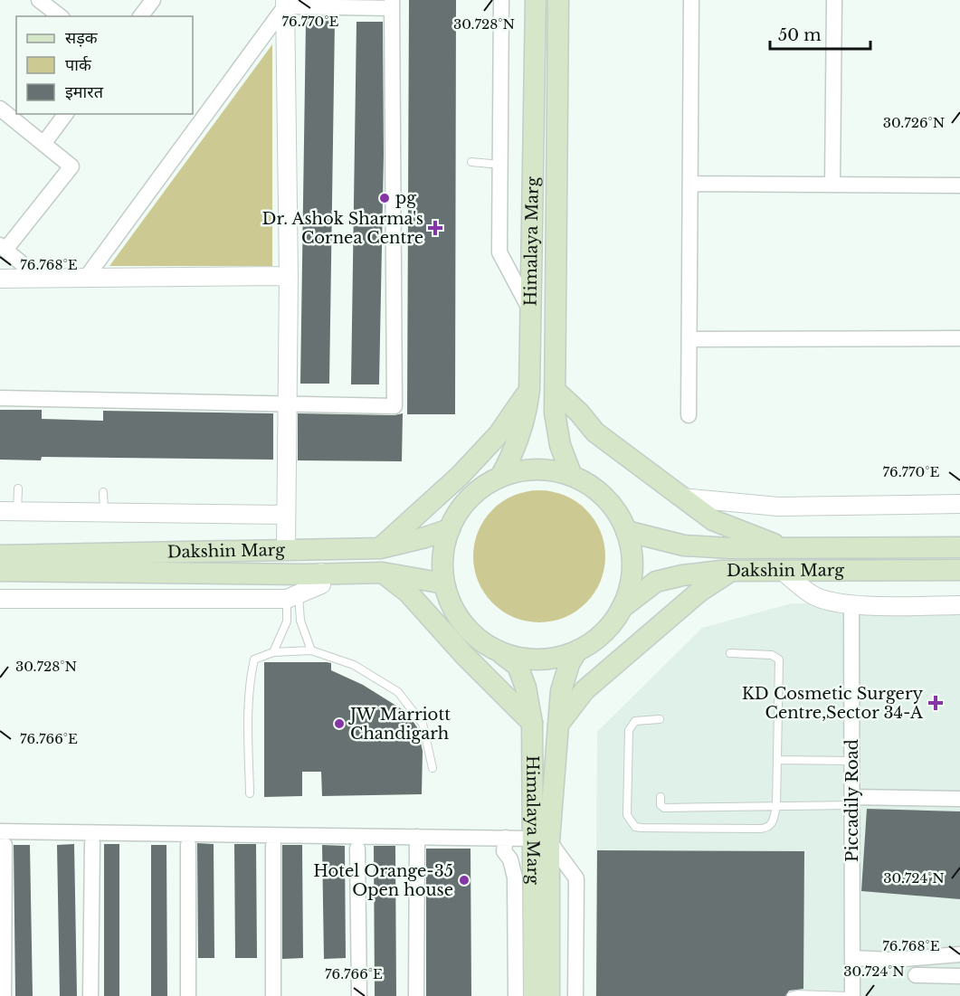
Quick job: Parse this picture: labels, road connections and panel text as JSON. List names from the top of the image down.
{
  "streets": {
    "main road": ["Himalaya Marg", "Dakshin Marg"],
    "street": ["Piccadily Road"]
  },
  "crossings": [
    ["Himalaya Marg", "Dakshin Marg"]
  ],
  "places": {
    "other": ["pg", "JW Marriott Chandigarh", "Hotel Orange-35 Open house"],
    "health": ["Dr. Ashok Sharma's Cornea Centre", "KD Cosmetic Surgery Centre,Sector 34-A"]
  },
  "legend": ["सड़क", "पार्क", "इमारत"],
  "scale_bar": "50 m",
  "coordinates": [
    "76.770°E",
    "30.728°N",
    "30.726°N",
    "76.768°E",
    "76.766°E",
    "30.724°N"
  ]
}
